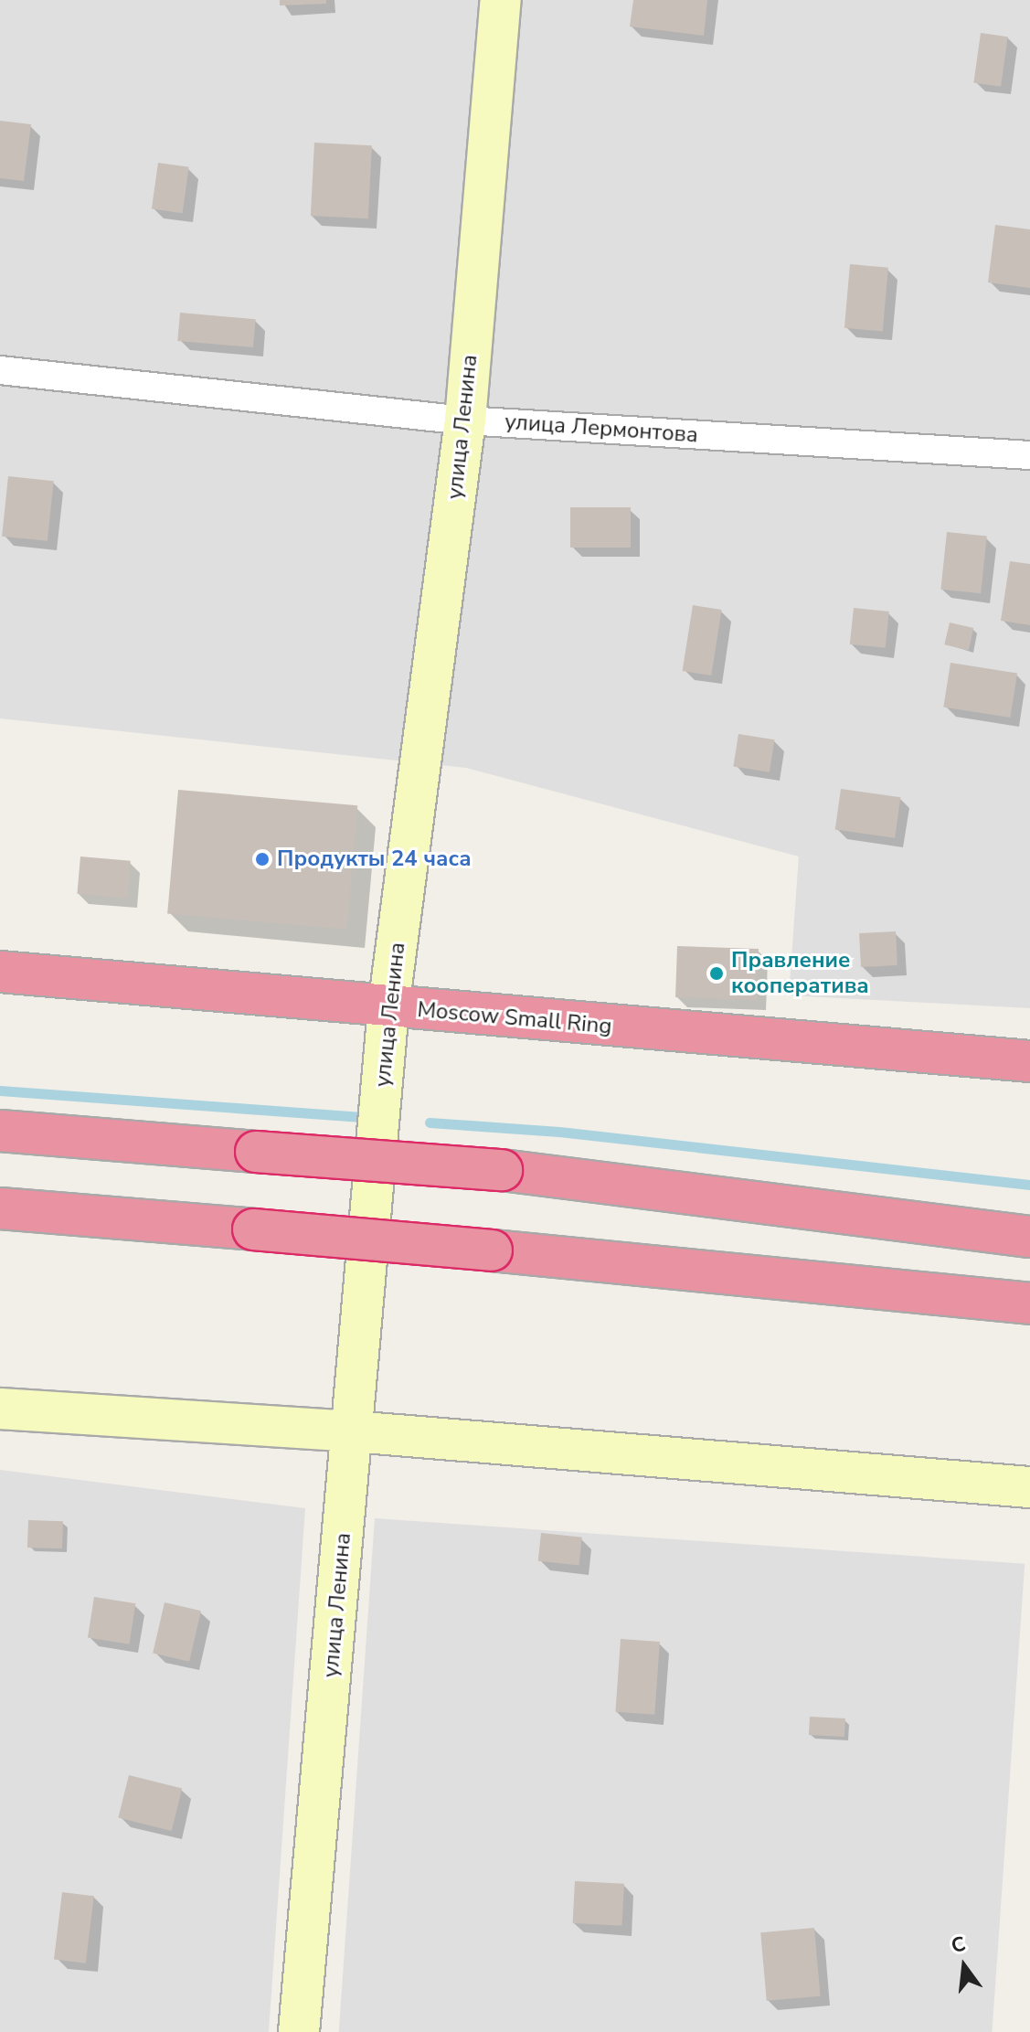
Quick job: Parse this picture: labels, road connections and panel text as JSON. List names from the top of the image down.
{
  "streets": {
    "highway": ["Moscow Small Ring"],
    "street": ["улица Ленина", "улица Лермонтова"]
  },
  "crossings": [
    ["улица Ленина", "улица Лермонтова"],
    ["улица Ленина", "Moscow Small Ring"]
  ],
  "places": ["Продукты 24 часа", "Правление кооператива"],
  "north": "top"
}
